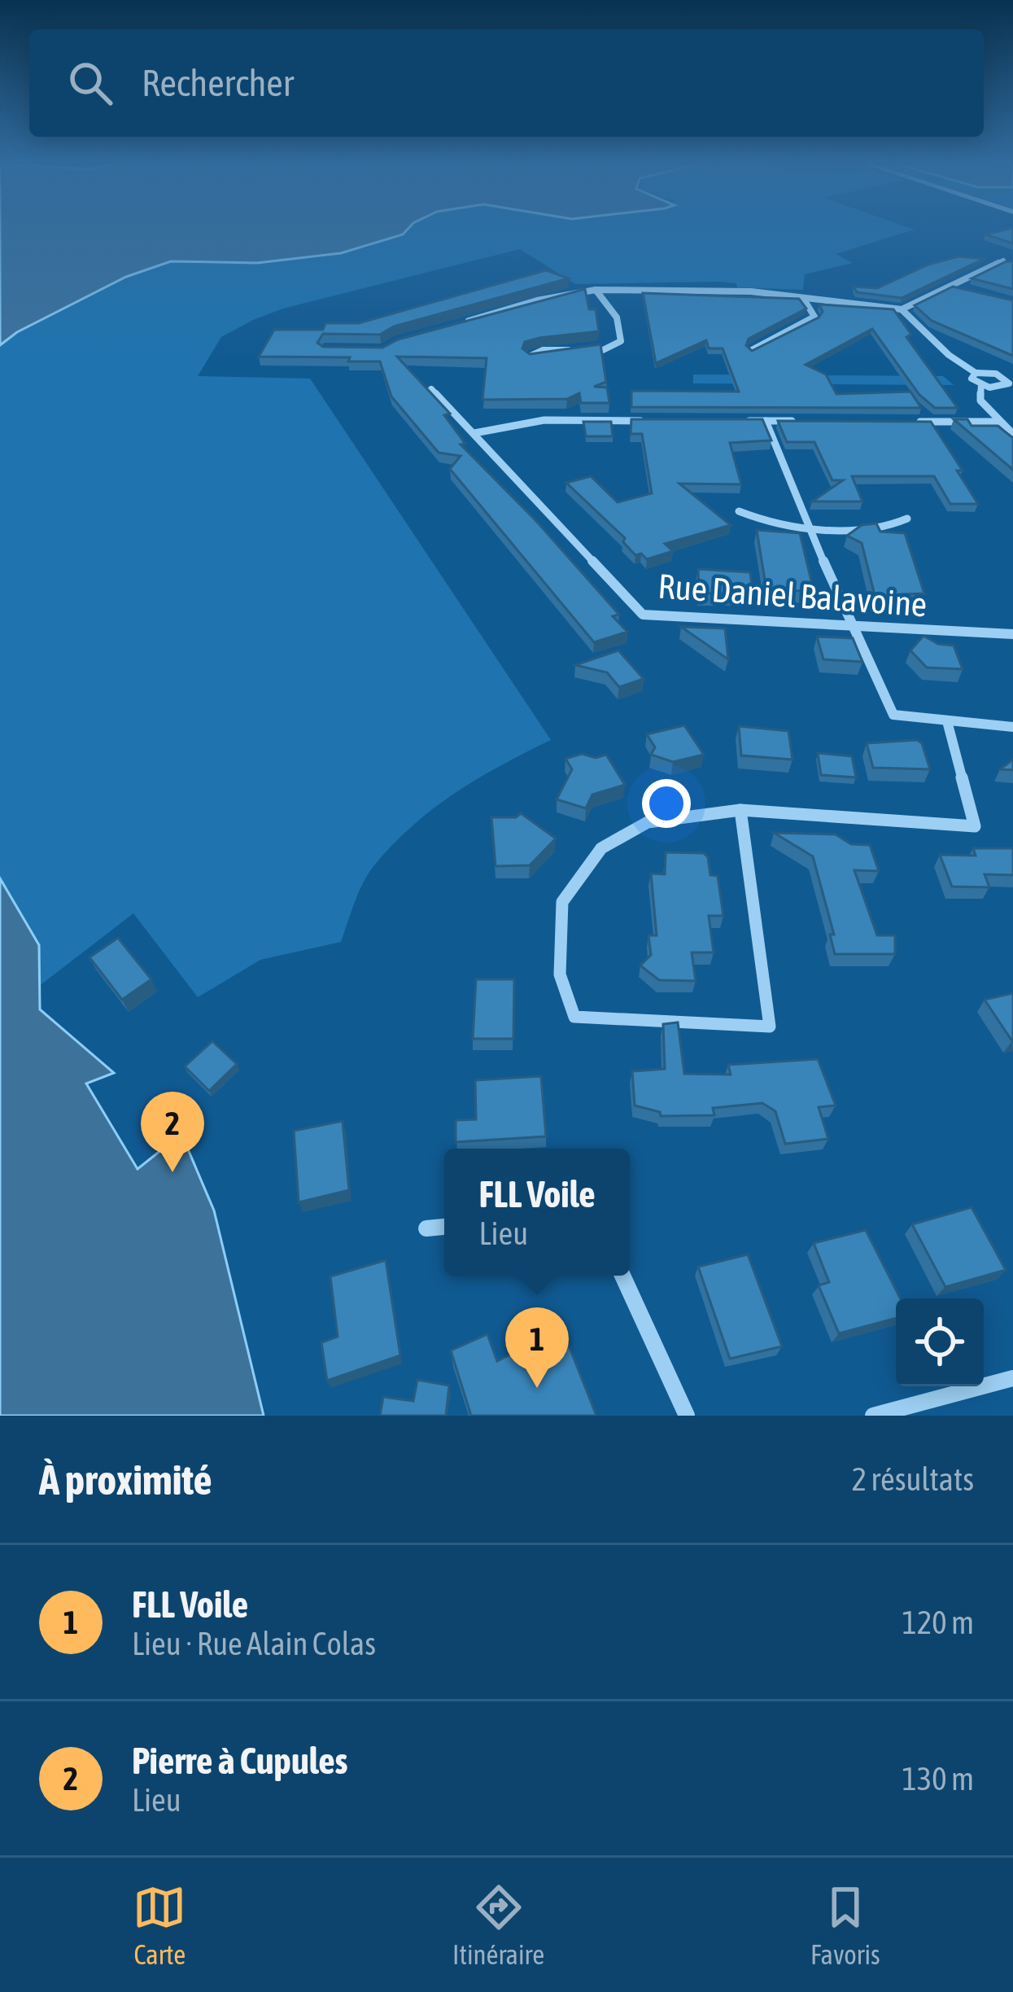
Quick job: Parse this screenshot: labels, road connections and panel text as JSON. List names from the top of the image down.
{
  "streets": {
    "street": ["Rue Daniel Balavoine"]
  },
  "page": {
    "search": "Rechercher",
    "pins": ["2", "1"],
    "popup": ["FLL Voile", "Lieu"],
    "heading": ["À proximité", "2 résultats"],
    "list": [
      {
        "mark": "1",
        "name": "FLL Voile",
        "note": "Lieu · Rue Alain Colas",
        "value": "120 m"
      },
      {
        "mark": "2",
        "name": "Pierre à Cupules",
        "note": "Lieu",
        "value": "130 m"
      }
    ],
    "nav": ["Carte", "Itinéraire", "Favoris"]
  }
}
